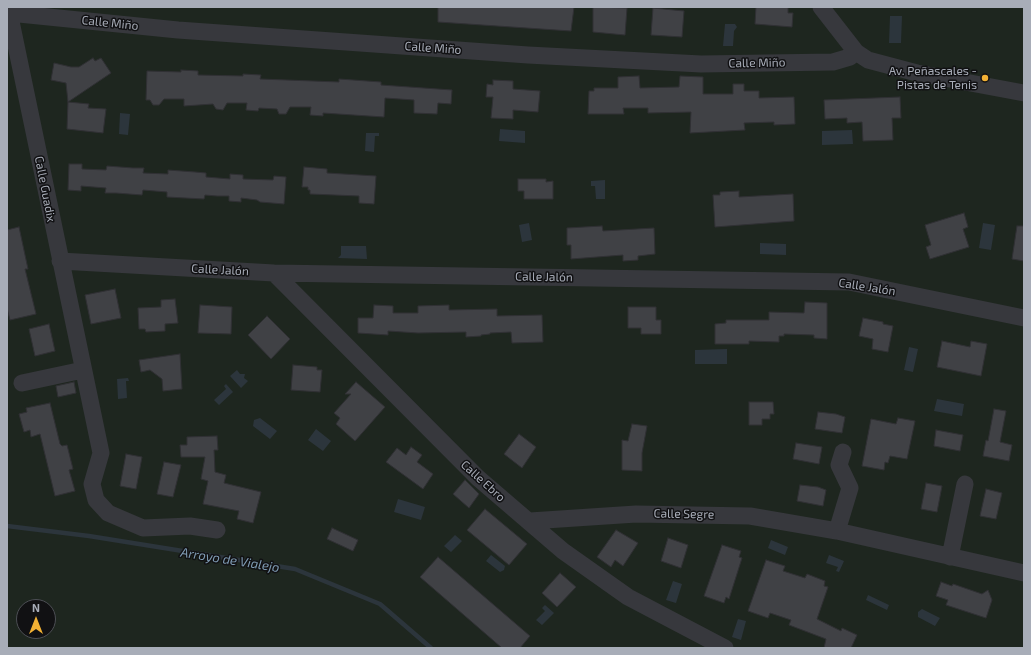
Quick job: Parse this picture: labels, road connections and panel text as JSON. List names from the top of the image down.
{
  "streets": {
    "street": [
      "Calle Miño",
      "Calle Guadix",
      "Calle Jalón",
      "Calle Ebro",
      "Calle Segre"
    ]
  },
  "crossings": [
    ["Calle Miño", "Calle Guadix"],
    ["Calle Guadix", "Calle Jalón"],
    ["Calle Jalón", "Calle Ebro"],
    ["Calle Ebro", "Calle Segre"]
  ],
  "water": ["Arroyo de Vialejo"],
  "places": ["Av. Peñascales - Pistas de Tenis"],
  "north": "top"
}
